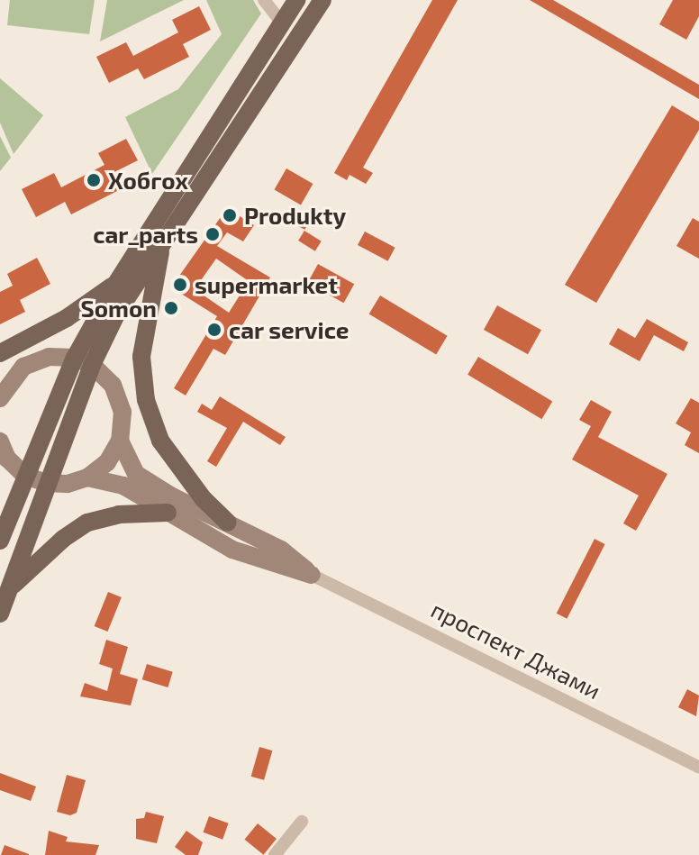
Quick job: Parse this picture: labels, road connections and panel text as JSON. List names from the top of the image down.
{
  "streets": {
    "street": ["проспект Джами"]
  },
  "places": [
    "Хобгох",
    "Produkty",
    "car_parts",
    "supermarket",
    "Somon",
    "car service"
  ]
}
